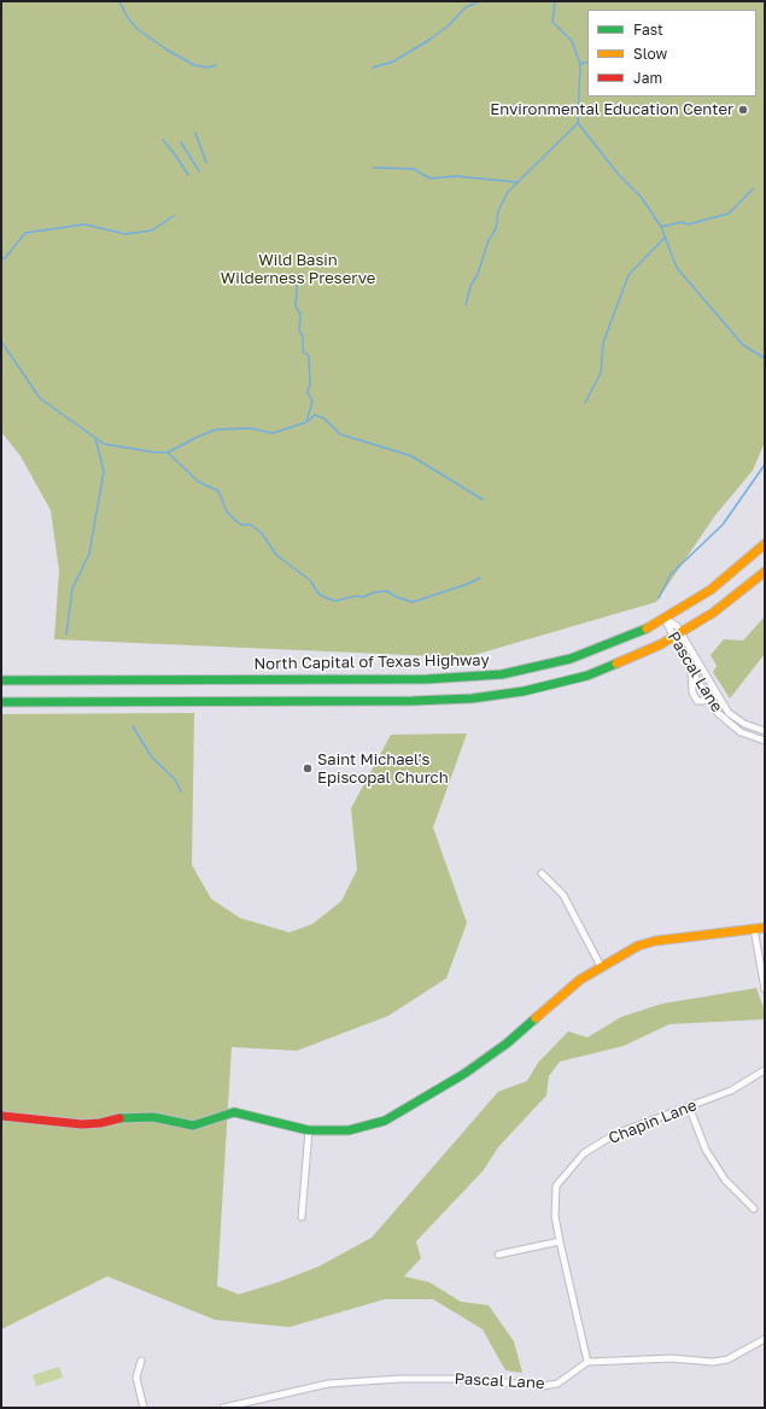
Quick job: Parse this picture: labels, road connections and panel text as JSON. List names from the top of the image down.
{
  "streets": {
    "main road": ["North Capital of Texas Highway"],
    "street": ["Pascal Lane", "Chapin Lane"]
  },
  "crossings": [
    ["North Capital of Texas Highway", "Pascal Lane"],
    ["Pascal Lane", "Chapin Lane"]
  ],
  "parks": ["Wild Basin Wilderness Preserve"],
  "places": ["Environmental Education Center", "Saint Michael's Episcopal Church"],
  "legend": ["Fast", "Slow", "Jam"]
}
